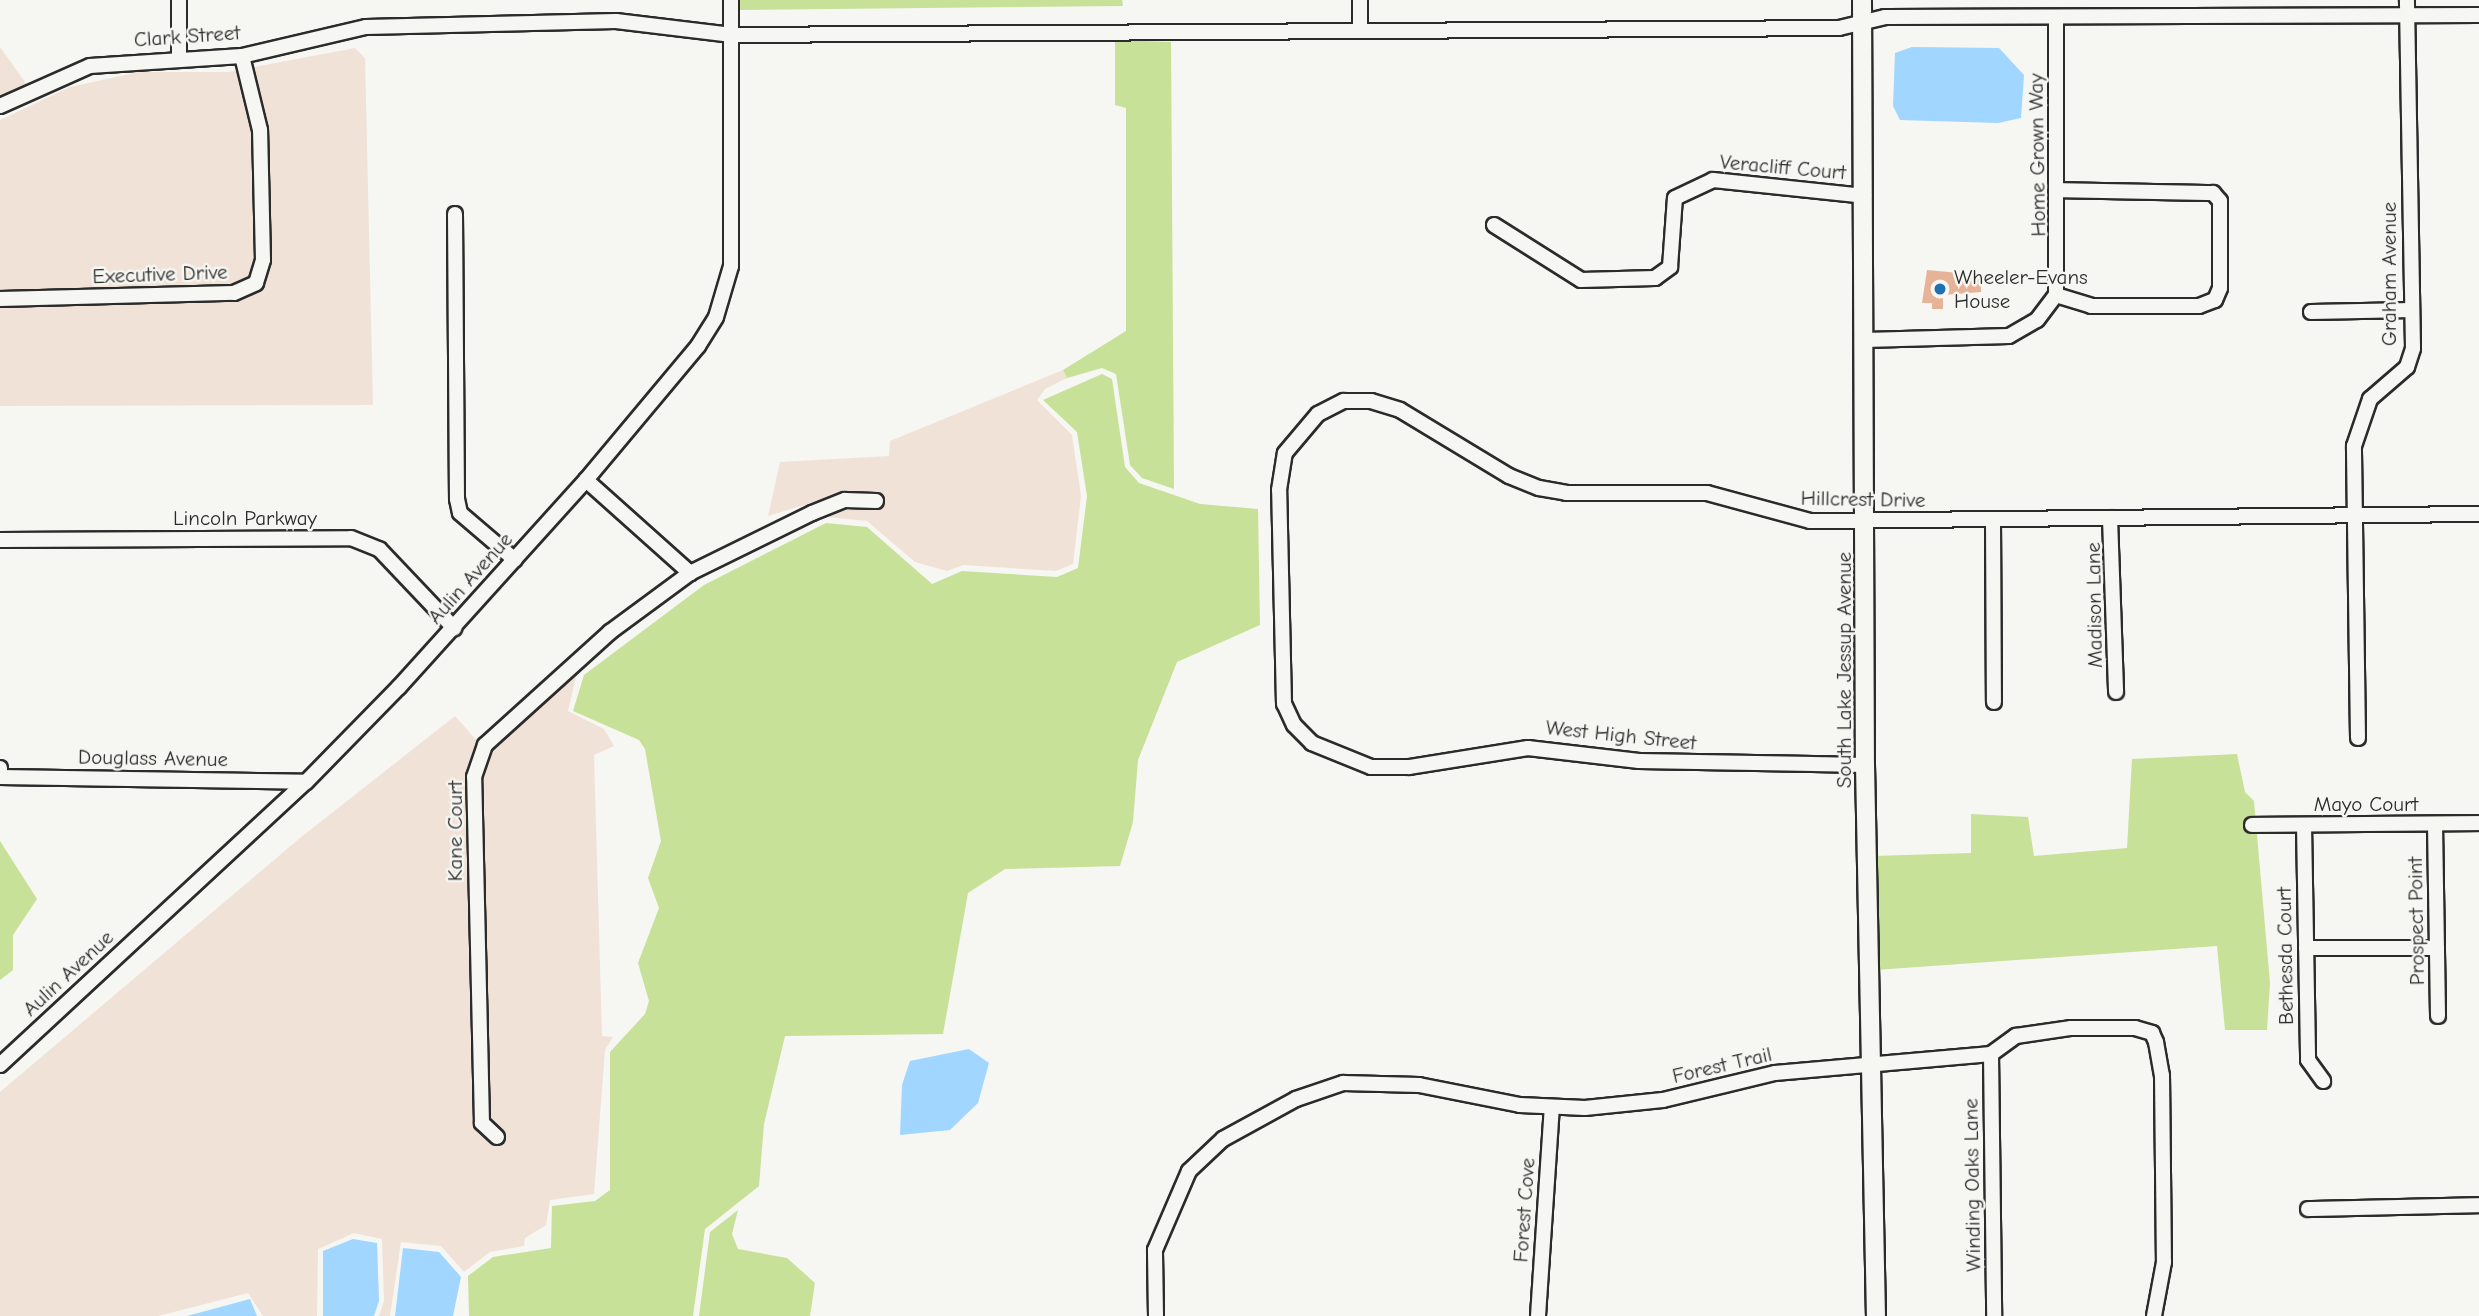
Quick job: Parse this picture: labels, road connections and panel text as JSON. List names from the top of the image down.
{
  "streets": {
    "street": [
      "Clark Street",
      "Home Grown Way",
      "Veracliff Court",
      "Executive Drive",
      "Graham Avenue",
      "Hillcrest Drive",
      "Lincoln Parkway",
      "Aulin Avenue",
      "Madison Lane",
      "South Lake Jessup Avenue",
      "West High Street",
      "Douglass Avenue",
      "Mayo Court",
      "Kane Court",
      "Prospect Point",
      "Bethesda Court",
      "Forest Trail",
      "Winding Oaks Lane",
      "Forest Cove"
    ]
  },
  "crossings": [
    ["Clark Street", "Home Grown Way"],
    ["Clark Street", "Executive Drive"],
    ["Clark Street", "Graham Avenue"],
    ["Clark Street", "Aulin Avenue"],
    ["Clark Street", "South Lake Jessup Avenue"],
    ["Veracliff Court", "South Lake Jessup Avenue"],
    ["Graham Avenue", "Hillcrest Drive"],
    ["Hillcrest Drive", "Madison Lane"],
    ["Hillcrest Drive", "South Lake Jessup Avenue"],
    ["Hillcrest Drive", "West High Street"],
    ["Lincoln Parkway", "Aulin Avenue"],
    ["Aulin Avenue", "Douglass Avenue"],
    ["South Lake Jessup Avenue", "West High Street"],
    ["South Lake Jessup Avenue", "Forest Trail"],
    ["Mayo Court", "Prospect Point"],
    ["Mayo Court", "Bethesda Court"],
    ["Forest Trail", "Winding Oaks Lane"],
    ["Forest Trail", "Forest Cove"]
  ],
  "places": ["Wheeler-Evans House"]
}
